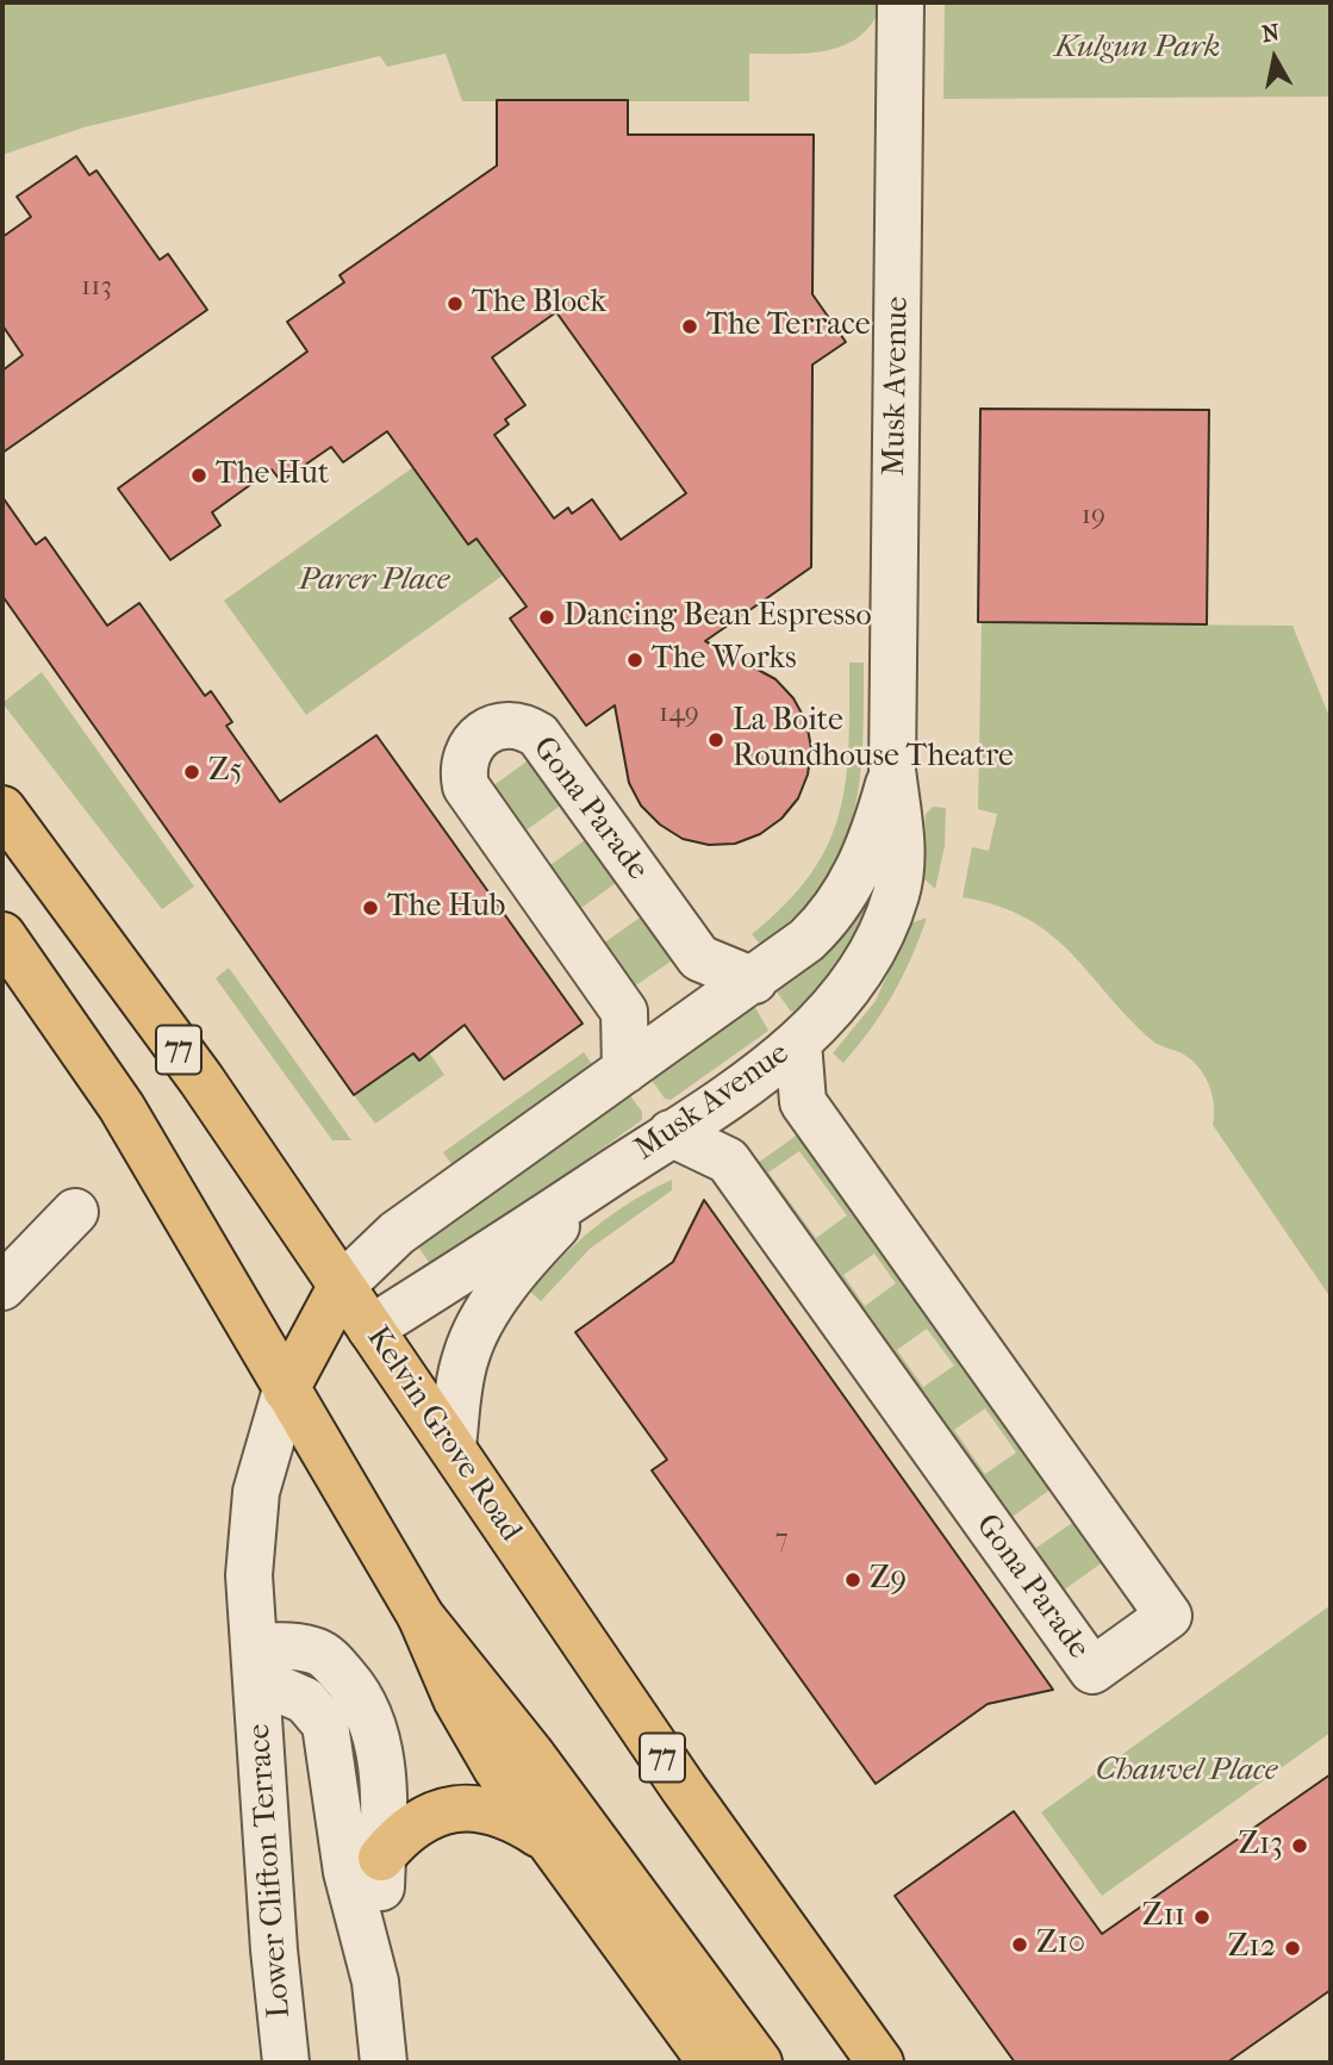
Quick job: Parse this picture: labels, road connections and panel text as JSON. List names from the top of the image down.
{
  "streets": {
    "main road": ["77", "Kelvin Grove Road"],
    "street": ["Musk Avenue", "Gona Parade", "Lower Clifton Terrace"]
  },
  "crossings": [
    ["Musk Avenue", "Gona Parade"],
    ["Musk Avenue", "Kelvin Grove Road"]
  ],
  "parks": ["Kulgun Park", "Parer Place", "Chauvel Place"],
  "places": [
    "The Block",
    "The Terrace",
    "The Hut",
    "Dancing Bean Espresso",
    "The Works",
    "La Boite Roundhouse Theatre",
    "Z5",
    "The Hub",
    "Z9",
    "Z13",
    "Z11",
    "Z10",
    "Z12"
  ],
  "house_numbers": [
    "113",
    "19",
    "149",
    "7"
  ],
  "north": "top"
}
